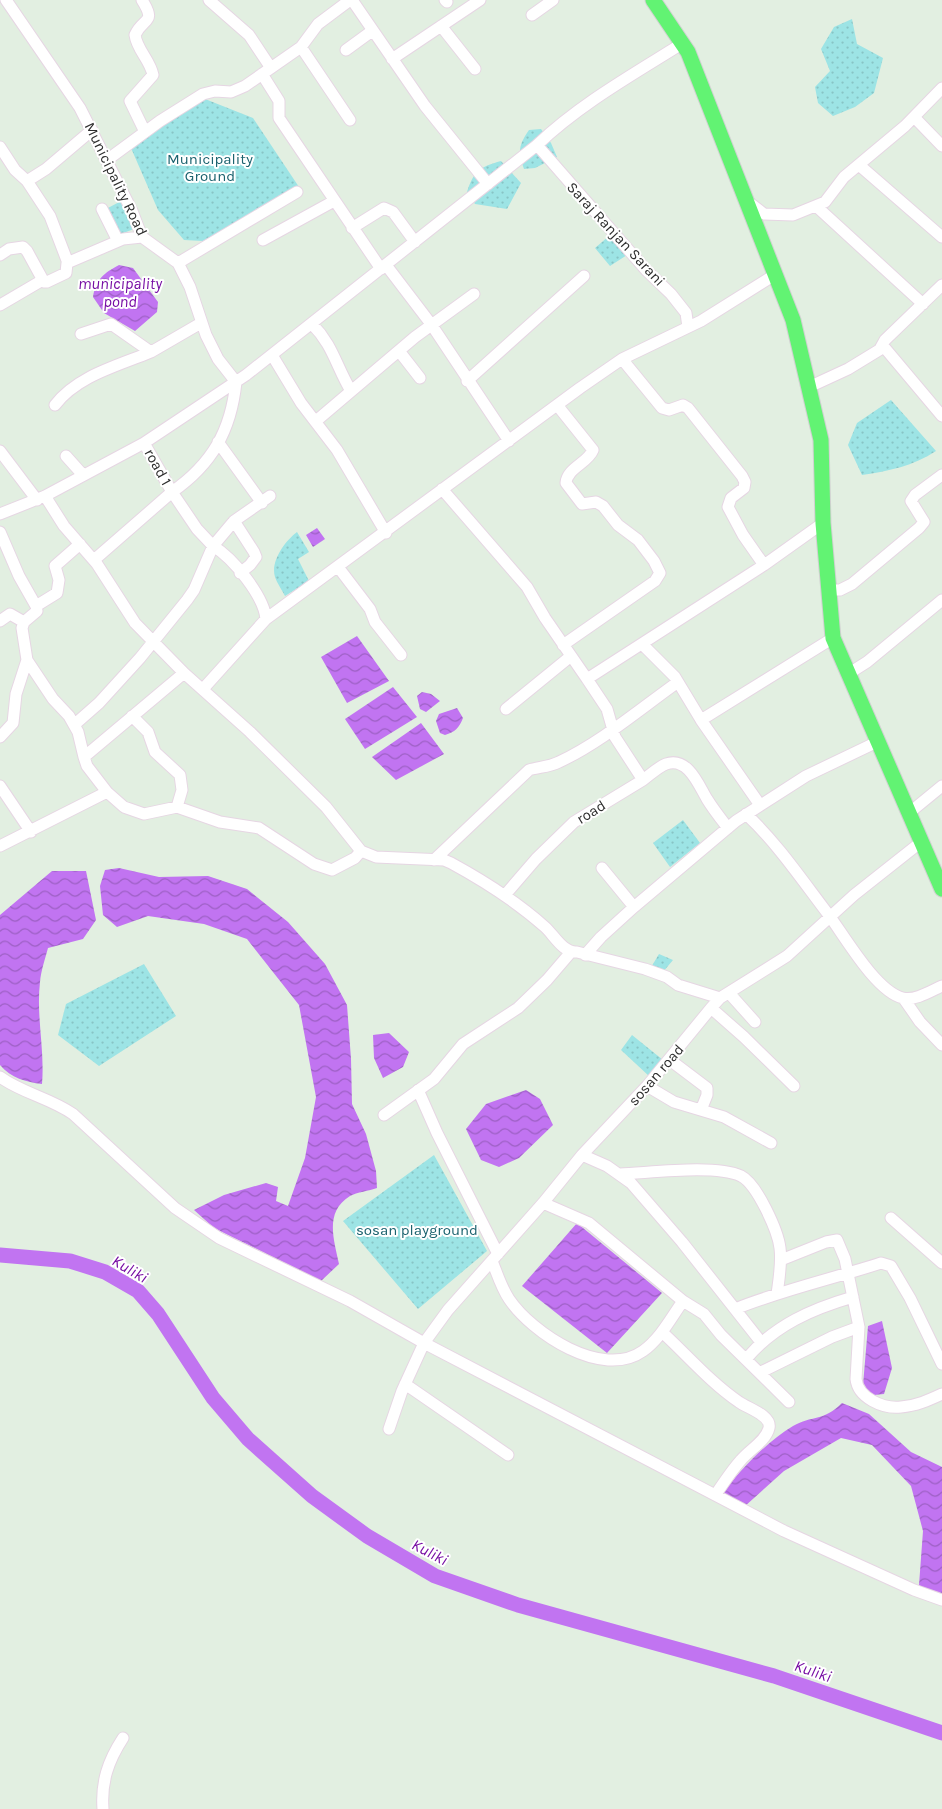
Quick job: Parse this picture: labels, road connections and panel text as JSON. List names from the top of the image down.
{
  "streets": {
    "street": [
      "Municipality Road",
      "Saraj Ranjan Sarani",
      "road 1",
      "road",
      "sosan road"
    ]
  },
  "water": ["municipality pond", "Kuliki"],
  "parks": ["Municipality Ground", "sosan playground"]
}
